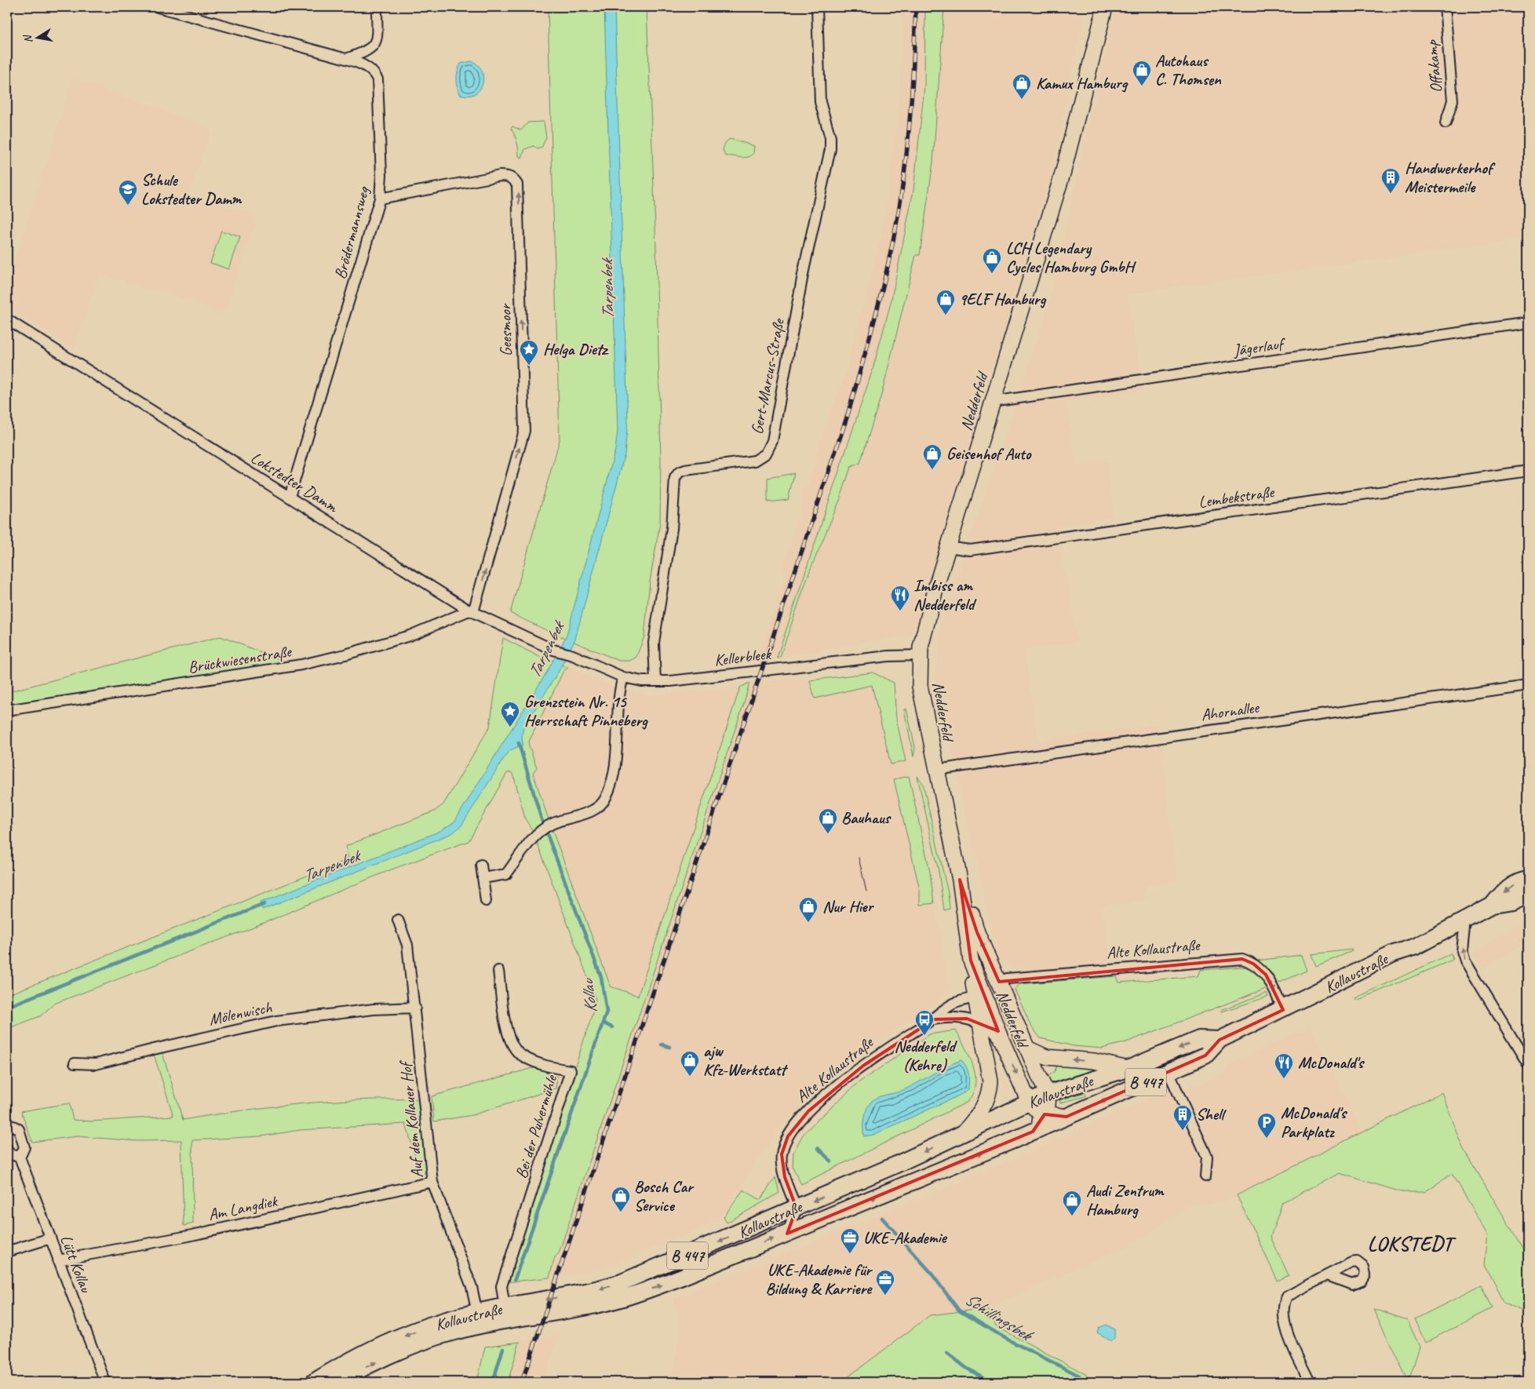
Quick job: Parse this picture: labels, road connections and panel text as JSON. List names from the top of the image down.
{
  "streets": {
    "main road": [
      "Nedderfeld",
      "Alte Kollaustraße",
      "Kollaustraße",
      "B 447"
    ],
    "street": [
      "Offakamp",
      "Brödermannsweg",
      "Geesmoor",
      "Jägerlauf",
      "Gert-Marcus-Straße",
      "Lokstedter Damm",
      "Lembekstraße",
      "Kellerbleek",
      "Brückwiesenstraße",
      "Ahornallee",
      "Mölenwisch",
      "Auf dem Kollauer Hof",
      "Bei der Pulvermühle",
      "Am Langdiek",
      "Lütt Kollau"
    ]
  },
  "crossings": [
    ["Brödermannsweg", "Geesmoor"],
    ["Brödermannsweg", "Lokstedter Damm"],
    ["Geesmoor", "Lokstedter Damm"],
    ["Geesmoor", "Brückwiesenstraße"],
    ["Jägerlauf", "Nedderfeld"],
    ["Gert-Marcus-Straße", "Kellerbleek"],
    ["Nedderfeld", "Lembekstraße"],
    ["Nedderfeld", "Kellerbleek"],
    ["Nedderfeld", "Ahornallee"],
    ["Nedderfeld", "Alte Kollaustraße"],
    ["Nedderfeld", "Kollaustraße"],
    ["Lokstedter Damm", "Kellerbleek"],
    ["Lokstedter Damm", "Brückwiesenstraße"],
    ["Alte Kollaustraße", "Kollaustraße"],
    ["Kollaustraße", "Auf dem Kollauer Hof"],
    ["Kollaustraße", "Bei der Pulvermühle"],
    ["Mölenwisch", "Auf dem Kollauer Hof"],
    ["Auf dem Kollauer Hof", "Am Langdiek"],
    ["Am Langdiek", "Lütt Kollau"]
  ],
  "one_way": ["Alte Kollaustraße"],
  "districts": ["LOKSTEDT"],
  "water": ["Tarpenbek", "Kollau", "Schillingsbek"],
  "places": {
    "shop": [
      "Autohaus C. Thomsen",
      "Kamux Hamburg",
      "LCH Legendary Cycles Hamburg GmbH",
      "9ELF Hamburg",
      "Geisenhof Auto",
      "Bauhaus",
      "Nur Hier",
      "ajw Kfz-Werkstatt",
      "Bosch Car Service",
      "Audi Zentrum Hamburg"
    ],
    "building": ["Handwerkerhof Meistermeile", "Shell"],
    "school or university": ["Schule Lokstedter Damm"],
    "place": ["Helga Dietz", "Grenzstein Nr. 15 Herrschaft Pinneberg"],
    "restaurant": ["Imbiss am Nedderfeld", "McDonald's"],
    "bus stop": ["Nedderfeld (Kehre)"],
    "parking": ["McDonald's Parkplatz"],
    "office": ["UKE-Akademie", "UKE-Akademie für Bildung & Karriere"]
  },
  "north": "left"
}
